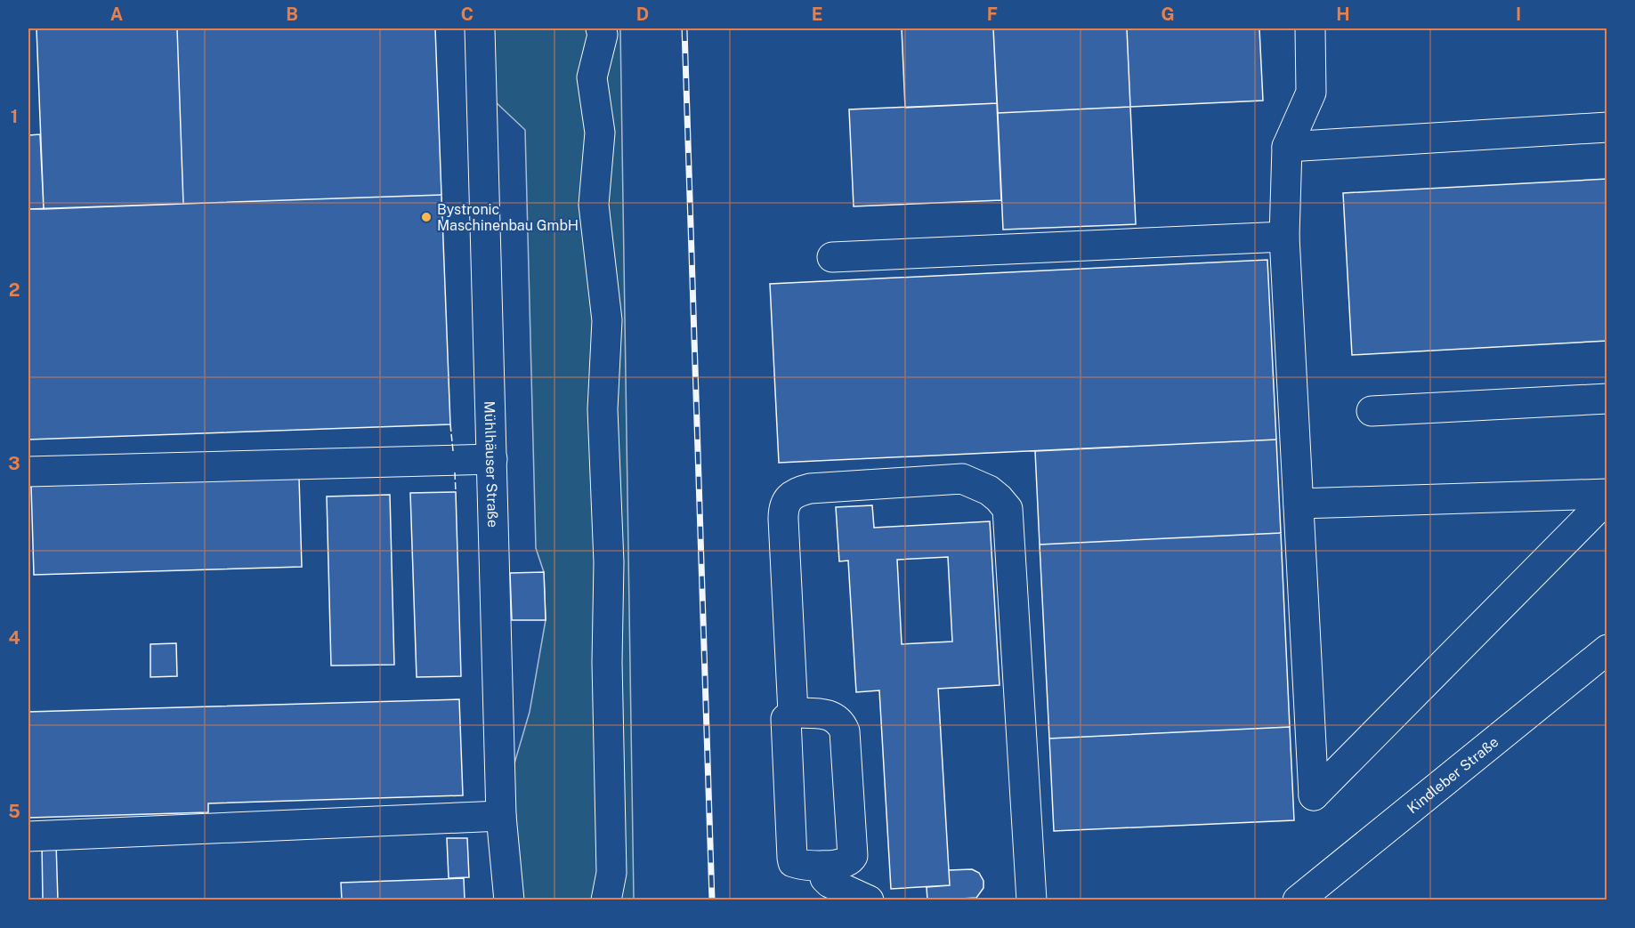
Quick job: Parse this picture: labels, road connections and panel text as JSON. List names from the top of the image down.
{
  "streets": {
    "main road": ["Mühlhäuser Straße", "Kindleber Straße"]
  },
  "places": ["Bystronic Maschinenbau GmbH"],
  "grid": {
    "columns": [
      "A",
      "B",
      "C",
      "D",
      "E",
      "F",
      "G",
      "H",
      "I"
    ],
    "rows": [
      "1",
      "2",
      "3",
      "4",
      "5"
    ]
  }
}
